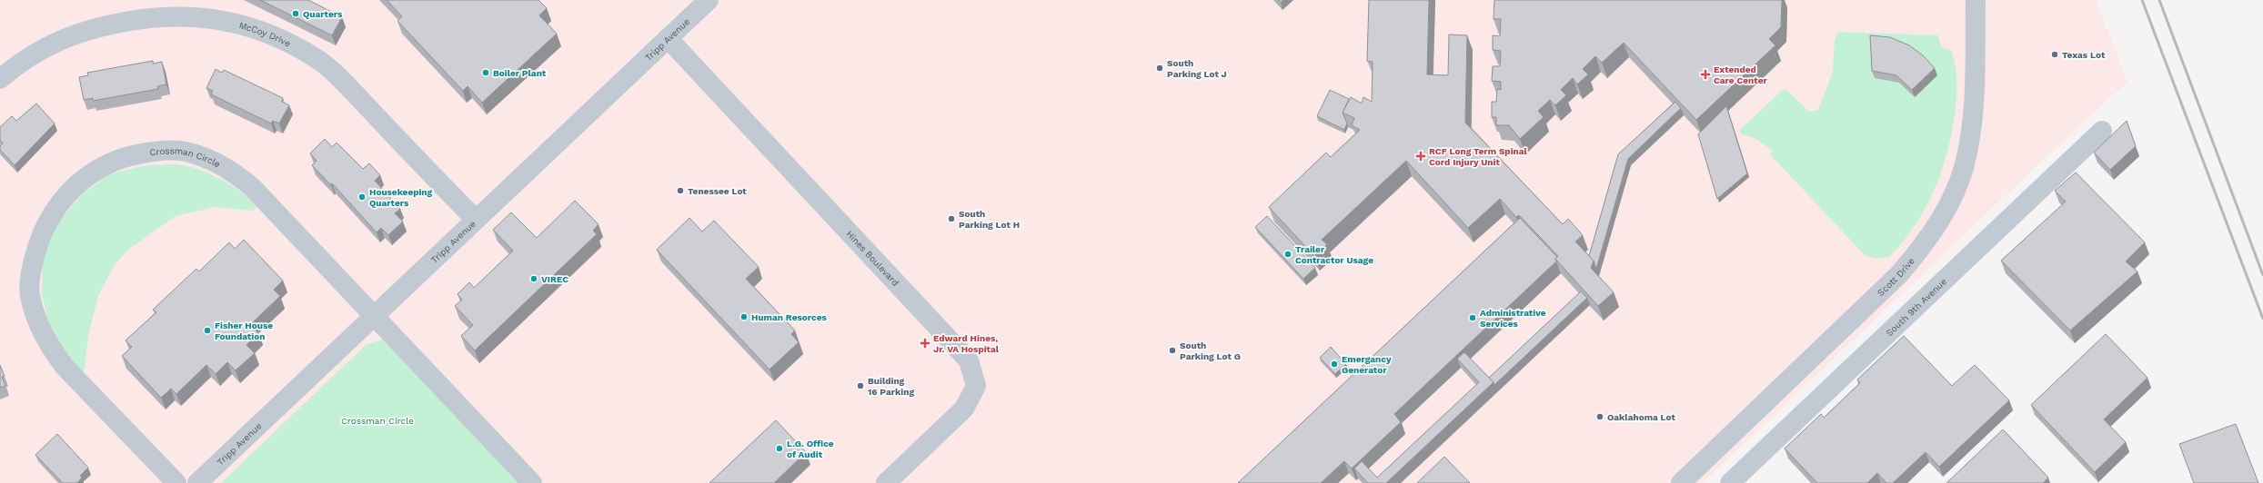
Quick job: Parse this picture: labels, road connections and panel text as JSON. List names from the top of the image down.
{
  "streets": {
    "street": [
      "McCoy Drive",
      "Tripp Avenue",
      "Crossman Circle",
      "Hines Boulevard",
      "Scott Drive",
      "South 9th Avenue"
    ]
  },
  "crossings": [
    ["McCoy Drive", "Tripp Avenue"],
    ["Tripp Avenue", "Crossman Circle"],
    ["Tripp Avenue", "Hines Boulevard"]
  ],
  "parks": ["Crossman Circle"],
  "places": {
    "other": [
      "Quarters",
      "Texas Lot",
      "South Parking Lot J",
      "Boiler Plant",
      "Tenessee Lot",
      "Housekeeping Quarters",
      "South Parking Lot H",
      "Trailer Contractor Usage",
      "VIREC",
      "Human Resorces",
      "Administrative Services",
      "Fisher House Foundation",
      "South Parking Lot G",
      "Emergancy Generator",
      "Building 16 Parking",
      "Oaklahoma Lot",
      "L.G. Office of Audit"
    ],
    "health": ["Extended Care Center", "RCF Long Term Spinal Cord Injury Unit", "Edward Hines, Jr. VA Hospital"]
  }
}
